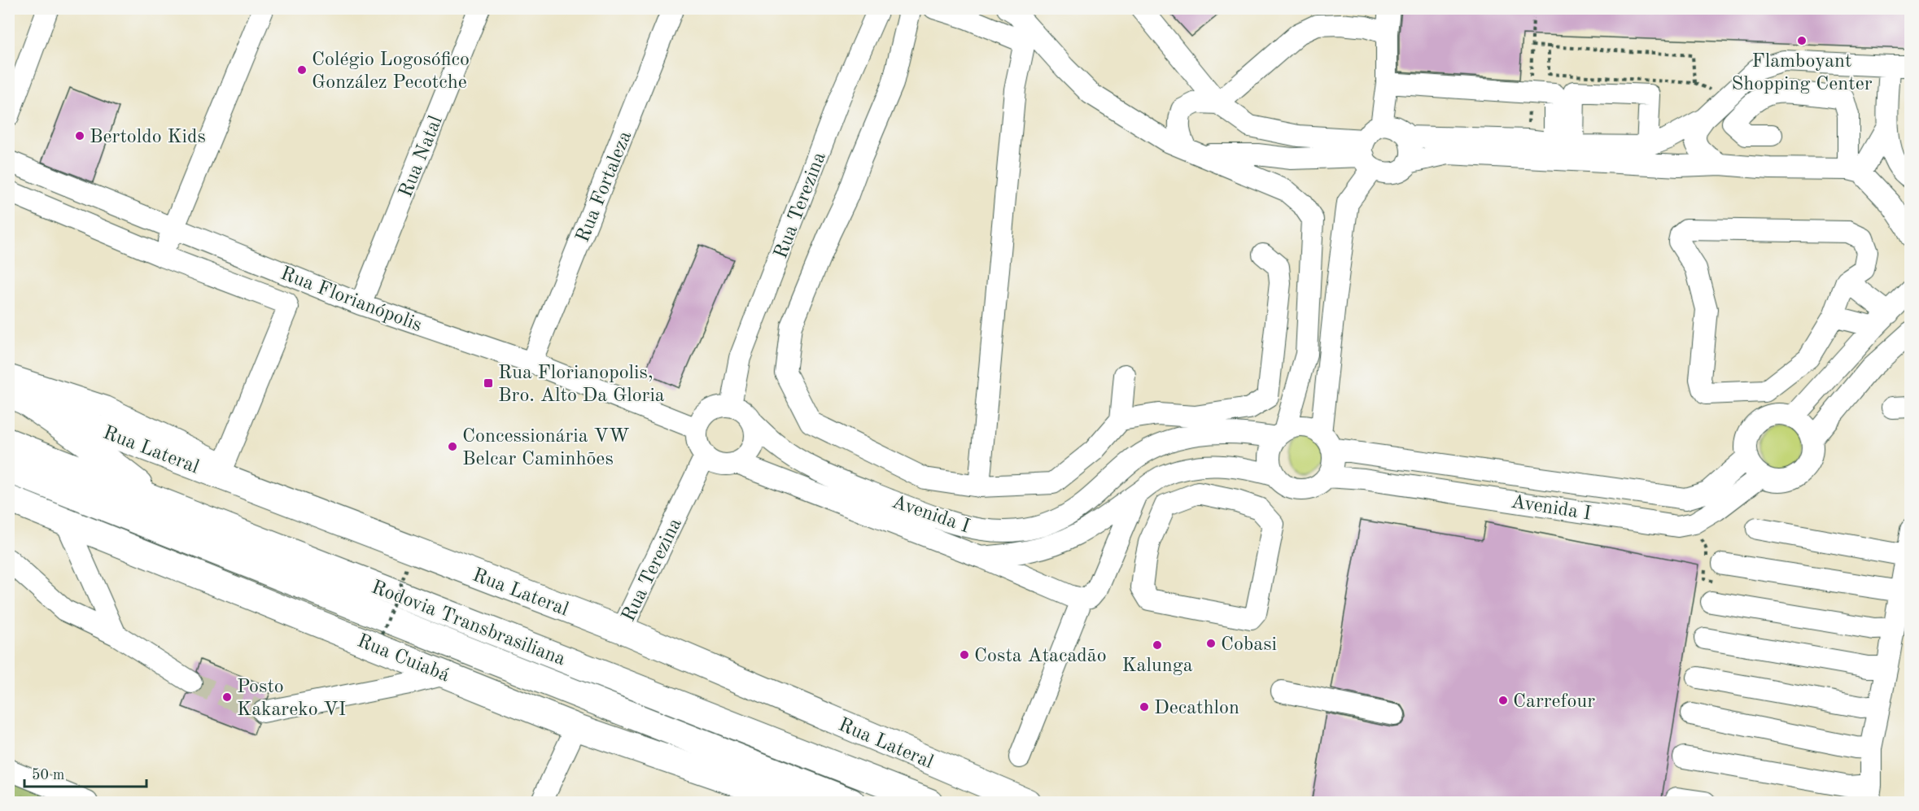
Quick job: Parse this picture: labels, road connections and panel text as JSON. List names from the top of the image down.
{
  "streets": {
    "main road": ["Rua Lateral", "Rodovia Transbrasiliana", "Rua Cuiabá"],
    "street": [
      "Rua Natal",
      "Rua Fortaleza",
      "Rua Terezina",
      "Rua Florianópolis",
      "Avenida I"
    ]
  },
  "crossings": [
    ["Rua Natal", "Rua Florianópolis"],
    ["Rua Fortaleza", "Rua Florianópolis"],
    ["Rua Terezina", "Rua Florianópolis"],
    ["Rua Terezina", "Rua Lateral"],
    ["Rua Terezina", "Avenida I"],
    ["Rua Florianópolis", "Avenida I"]
  ],
  "places": {
    "other": [
      "Flamboyant Shopping Center",
      "Colégio Logosófico González Pecotche",
      "Bertoldo Kids",
      "Concessionária VW Belcar Caminhões",
      "Cobasi",
      "Kalunga",
      "Costa Atacadão",
      "Posto Kakareko VI",
      "Carrefour",
      "Decathlon"
    ],
    "transit": ["Rua Florianopolis, Bro. Alto Da Gloria"]
  },
  "scale_bar": "50 m"
}
